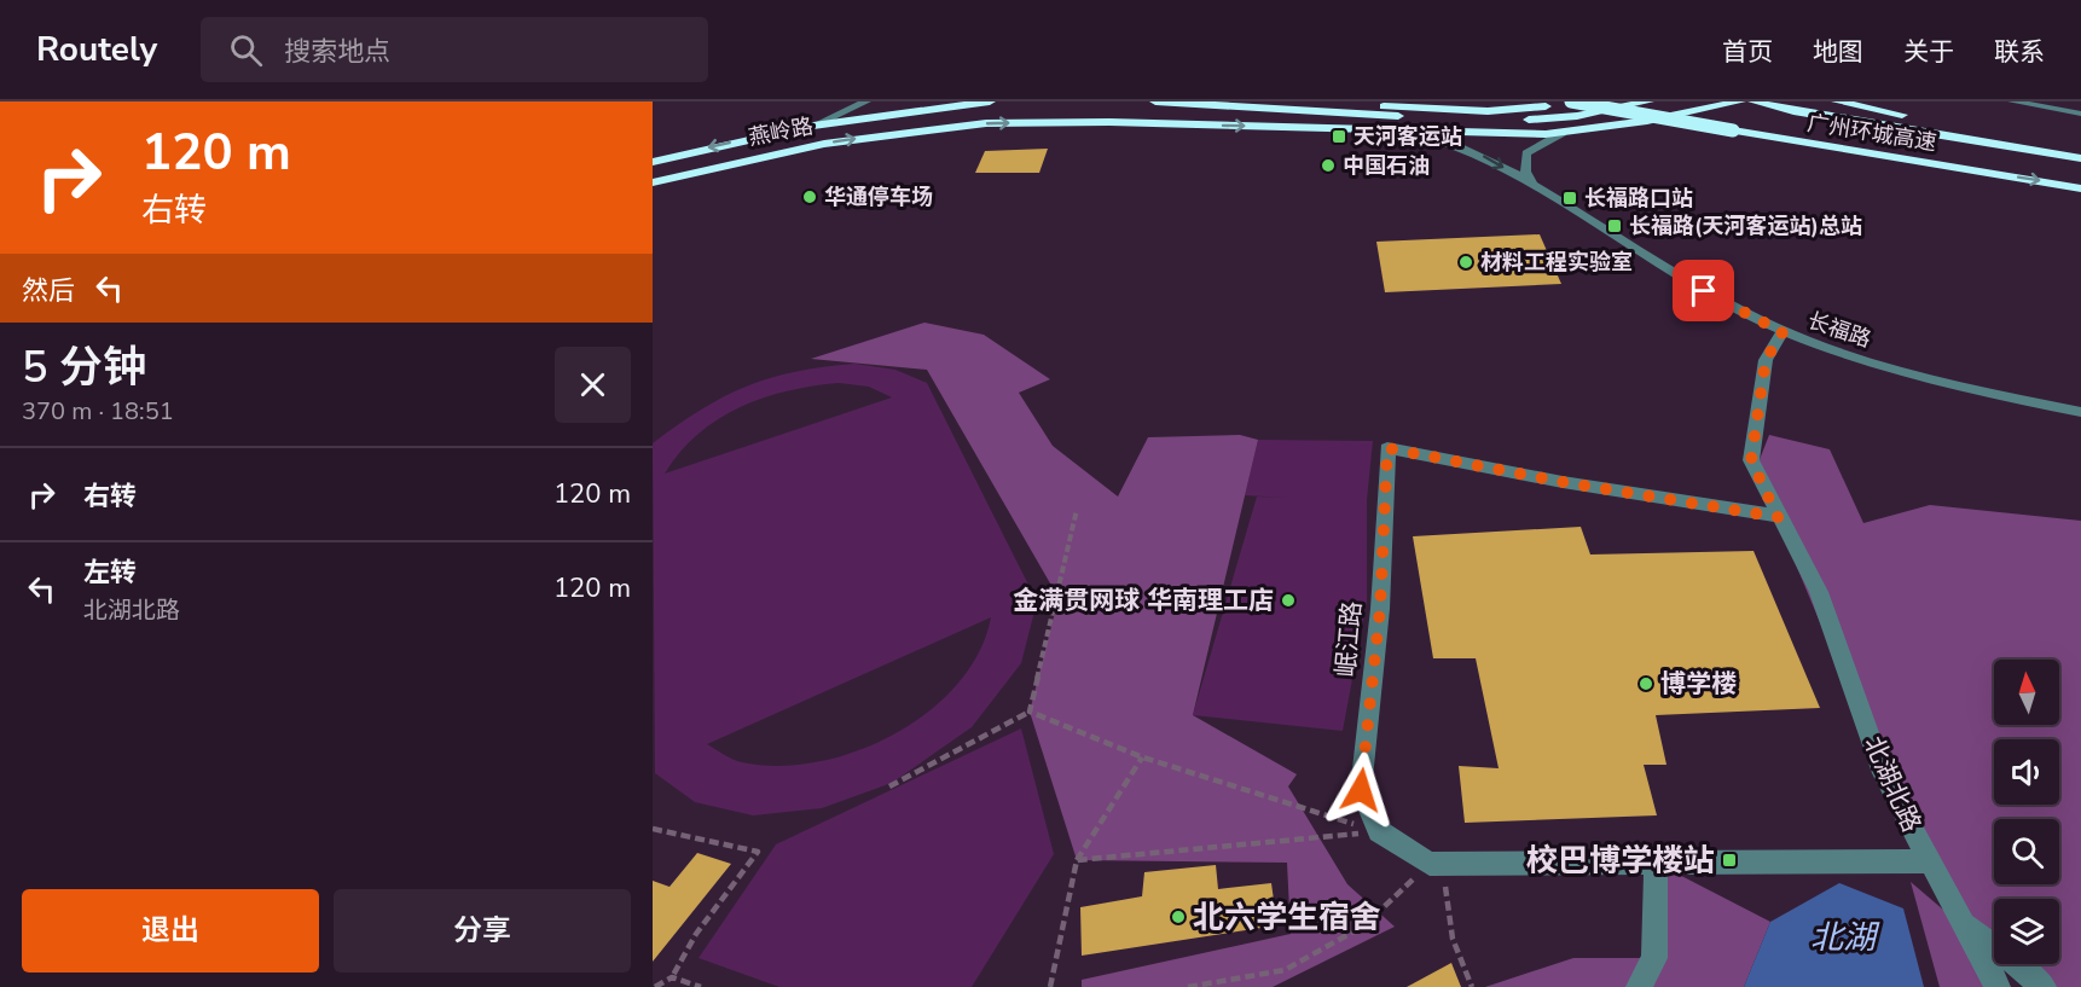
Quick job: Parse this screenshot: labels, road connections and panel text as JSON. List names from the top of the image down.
{
  "streets": {
    "highway": ["燕岭路", "广州环城高速"],
    "street": ["长福路", "岷江路", "北湖北路"]
  },
  "crossings": [
    ["燕岭路", "长福路"],
    ["长福路", "北湖北路"],
    ["岷江路", "北湖北路"]
  ],
  "water": ["北湖"],
  "places": {
    "transit": [
      "天河客运站",
      "长福路口站",
      "长福路(天河客运站)总站",
      "校巴博学楼站"
    ],
    "other": [
      "中国石油",
      "华通停车场",
      "材料工程实验室",
      "金满贯网球 华南理工店",
      "博学楼",
      "北六学生宿舍"
    ]
  },
  "north": "top",
  "page": {
    "header": "Routely",
    "search": "搜索地点",
    "nav": [
      "首页",
      "地图",
      "关于",
      "联系"
    ],
    "turn": ["120 m", "右转"],
    "then": "然后",
    "heading": ["5 分钟", "370 m · 18:51"],
    "list": [
      {
        "name": "右转",
        "value": "120 m"
      },
      {
        "name": "左转",
        "note": "北湖北路",
        "value": "120 m"
      }
    ],
    "buttons": ["退出", "分享"]
  }
}
